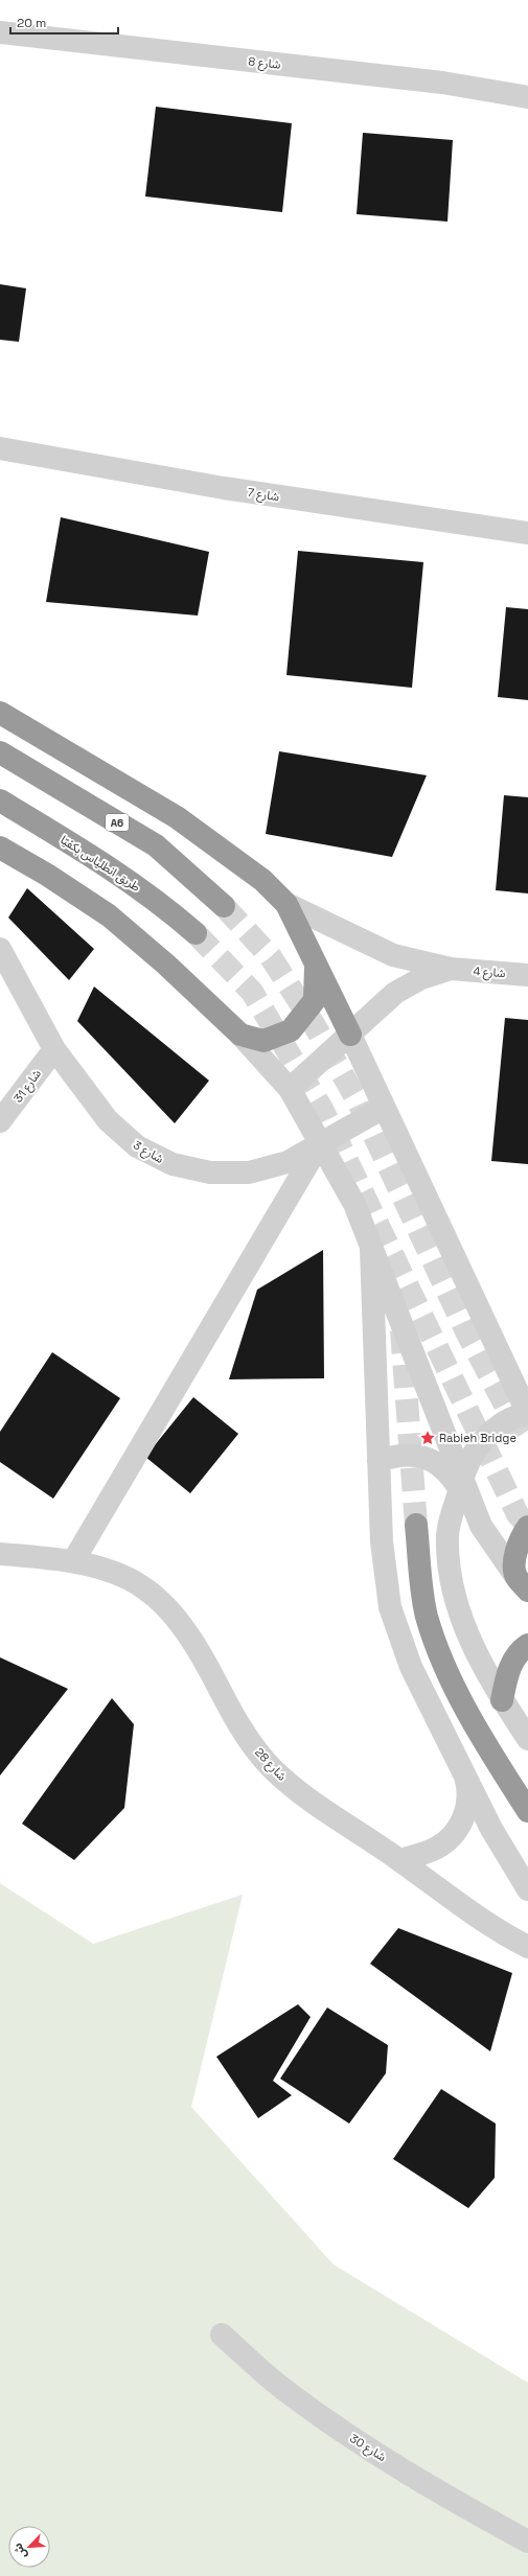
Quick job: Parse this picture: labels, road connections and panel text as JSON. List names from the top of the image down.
{
  "streets": {
    "highway": ["A6", "طريق انطلياس بكفيّا"],
    "street": [
      "شارع 8",
      "شارع 7",
      "شارع 4",
      "شارع 31",
      "شارع 3",
      "شارع 28",
      "شارع 30"
    ]
  },
  "crossings": [
    ["شارع 31", "شارع 3"]
  ],
  "places": {
    "place": ["Rabieh Bridge"]
  },
  "scale_bar": "20 m",
  "north": "bottom left"
}
